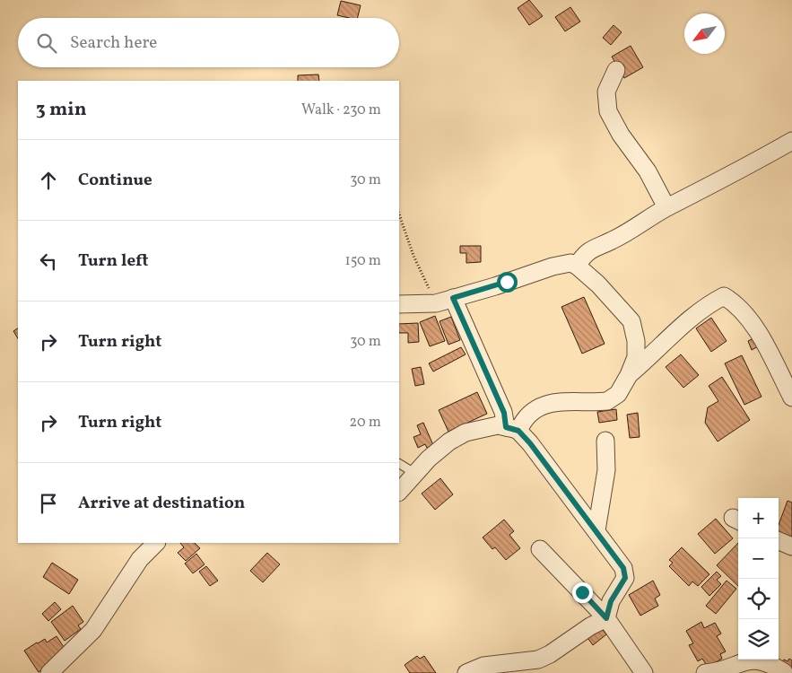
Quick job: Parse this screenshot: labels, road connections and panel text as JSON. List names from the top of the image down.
{
  "north": "bottom left",
  "page": {
    "search": "Search here",
    "heading": ["3 min", "Walk · 230 m"],
    "list": [
      ["Continue", "30 m"],
      ["Turn left", "150 m"],
      ["Turn right", "30 m"],
      ["Turn right", "20 m"],
      "Arrive at destination"
    ],
    "map_buttons": ["+", "−"]
  }
}
